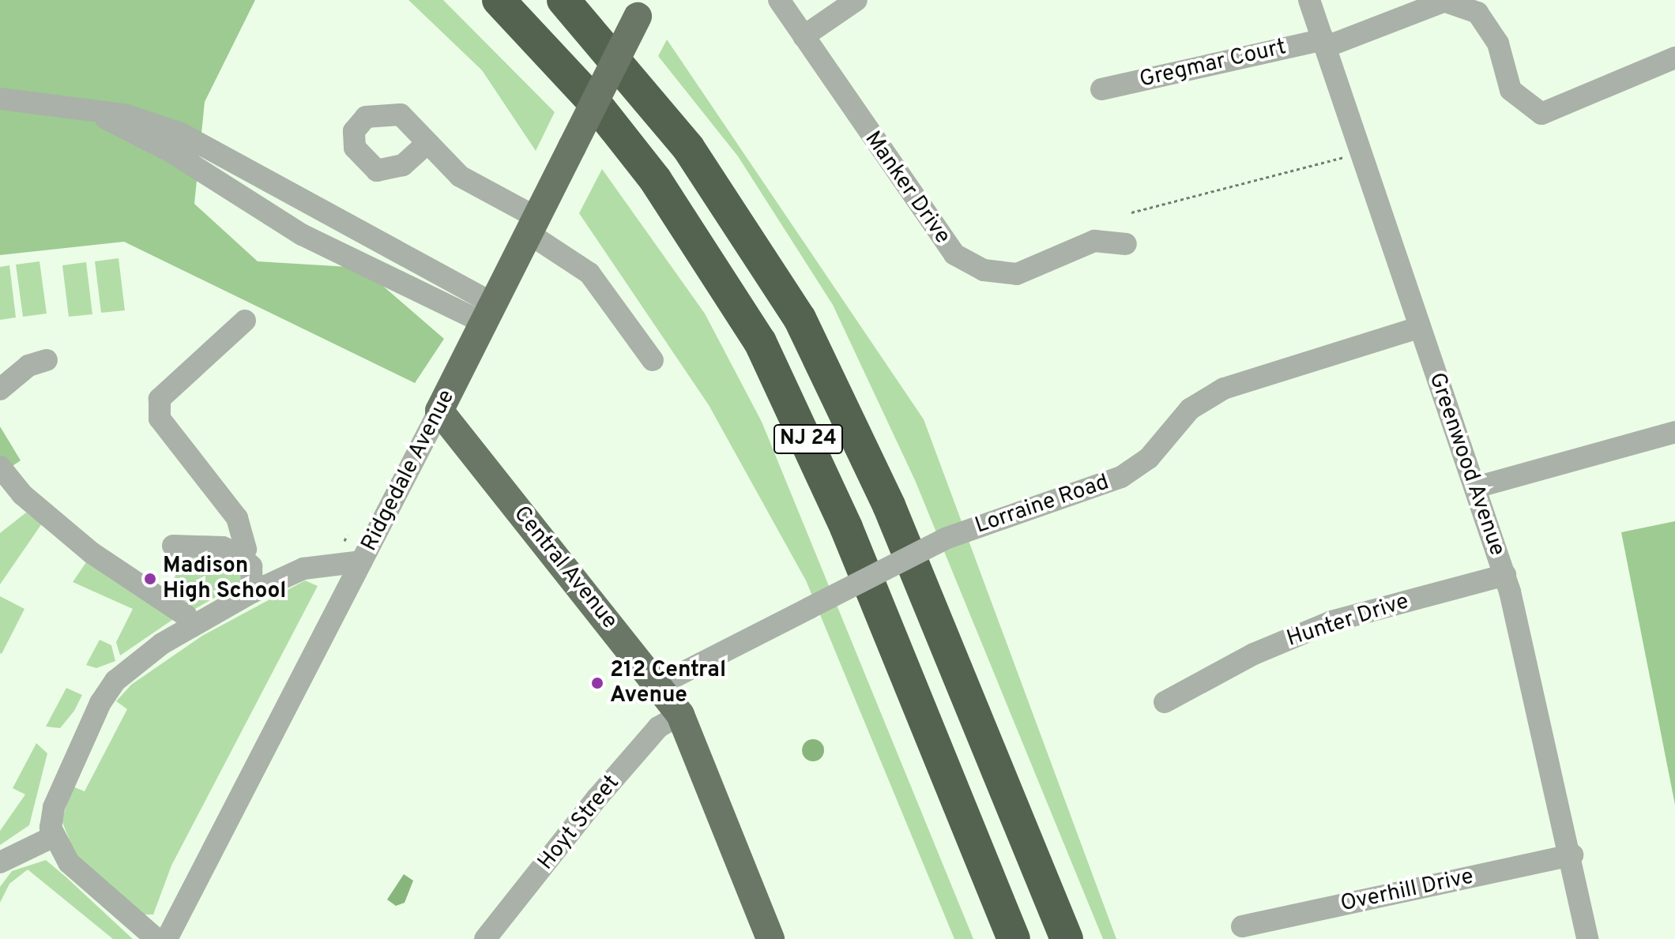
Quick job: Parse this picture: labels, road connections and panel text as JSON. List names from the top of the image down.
{
  "streets": {
    "highway": ["NJ 24"],
    "main road": ["Ridgedale Avenue", "Central Avenue"],
    "street": [
      "Gregmar Court",
      "Manker Drive",
      "Greenwood Avenue",
      "Lorraine Road",
      "Hunter Drive",
      "Hoyt Street",
      "Overhill Drive"
    ]
  },
  "crossings": [
    ["Gregmar Court", "Greenwood Avenue"],
    ["Greenwood Avenue", "Lorraine Road"],
    ["Greenwood Avenue", "Hunter Drive"],
    ["Greenwood Avenue", "Overhill Drive"],
    ["Ridgedale Avenue", "Central Avenue"],
    ["Lorraine Road", "Central Avenue"],
    ["Central Avenue", "Hoyt Street"]
  ],
  "places": ["Madison High School", "212 Central Avenue"]
}
